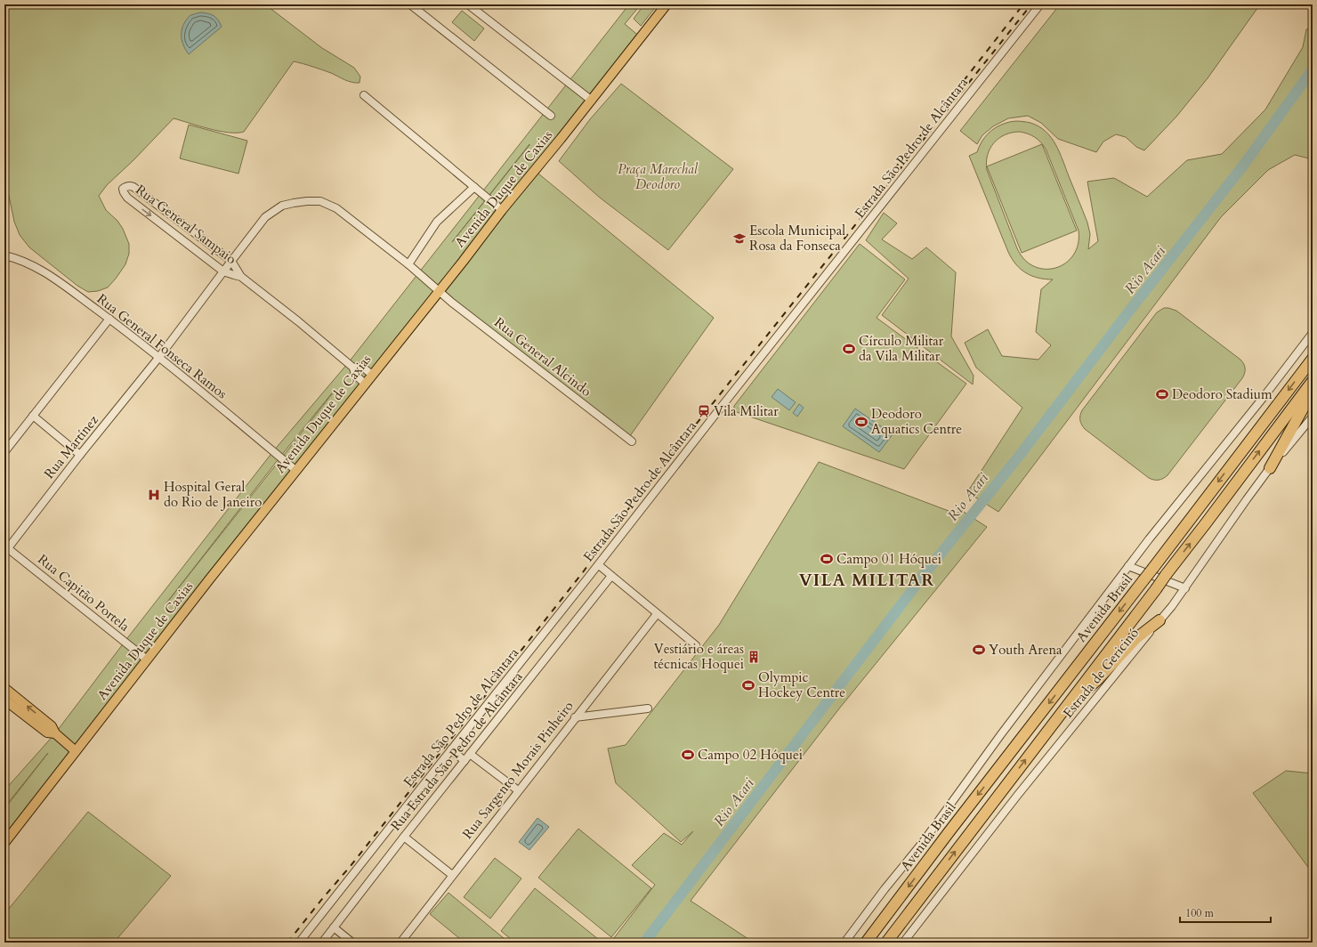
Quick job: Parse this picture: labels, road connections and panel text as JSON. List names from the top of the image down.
{
  "streets": {
    "highway": ["Avenida Brasil"],
    "main road": ["Avenida Duque de Caxias"],
    "street": [
      "Estrada São Pedro de Alcântara",
      "Rua General Sampaio",
      "Rua General Fonseca Ramos",
      "Rua General Alcindo",
      "Rua Martínez",
      "Rua Capitão Portela",
      "Estrada de Gericinó",
      "Rua Estrada São Pedro de Alcântara",
      "Rua Sargento Morais Pinheiro"
    ]
  },
  "crossings": [
    ["Avenida Duque de Caxias", "Rua General Sampaio"],
    ["Avenida Duque de Caxias", "Rua General Fonseca Ramos"],
    ["Avenida Duque de Caxias", "Rua General Alcindo"],
    ["Avenida Duque de Caxias", "Rua Capitão Portela"],
    ["Rua General Sampaio", "Rua Martínez"],
    ["Rua General Fonseca Ramos", "Rua Martínez"],
    ["Rua General Alcindo", "Rua Martínez"],
    ["Rua Martínez", "Rua Capitão Portela"]
  ],
  "districts": ["VILA MILITAR"],
  "water": ["Rio Acari"],
  "parks": ["Praça Marechal Deodoro"],
  "places": {
    "school or university": ["Escola Municipal Rosa da Fonseca"],
    "sports": [
      "Círculo Militar da Vila Militar",
      "Deodoro Stadium",
      "Deodoro Aquatics Centre",
      "Campo 01 Hóquei",
      "Youth Arena",
      "Olympic Hockey Centre",
      "Campo 02 Hóquei"
    ],
    "station": ["Vila Militar"],
    "hospital": ["Hospital Geral do Rio de Janeiro"],
    "building": ["Vestiário e áreas técnicas Hoquei"]
  },
  "scale_bar": "100 m"
}
